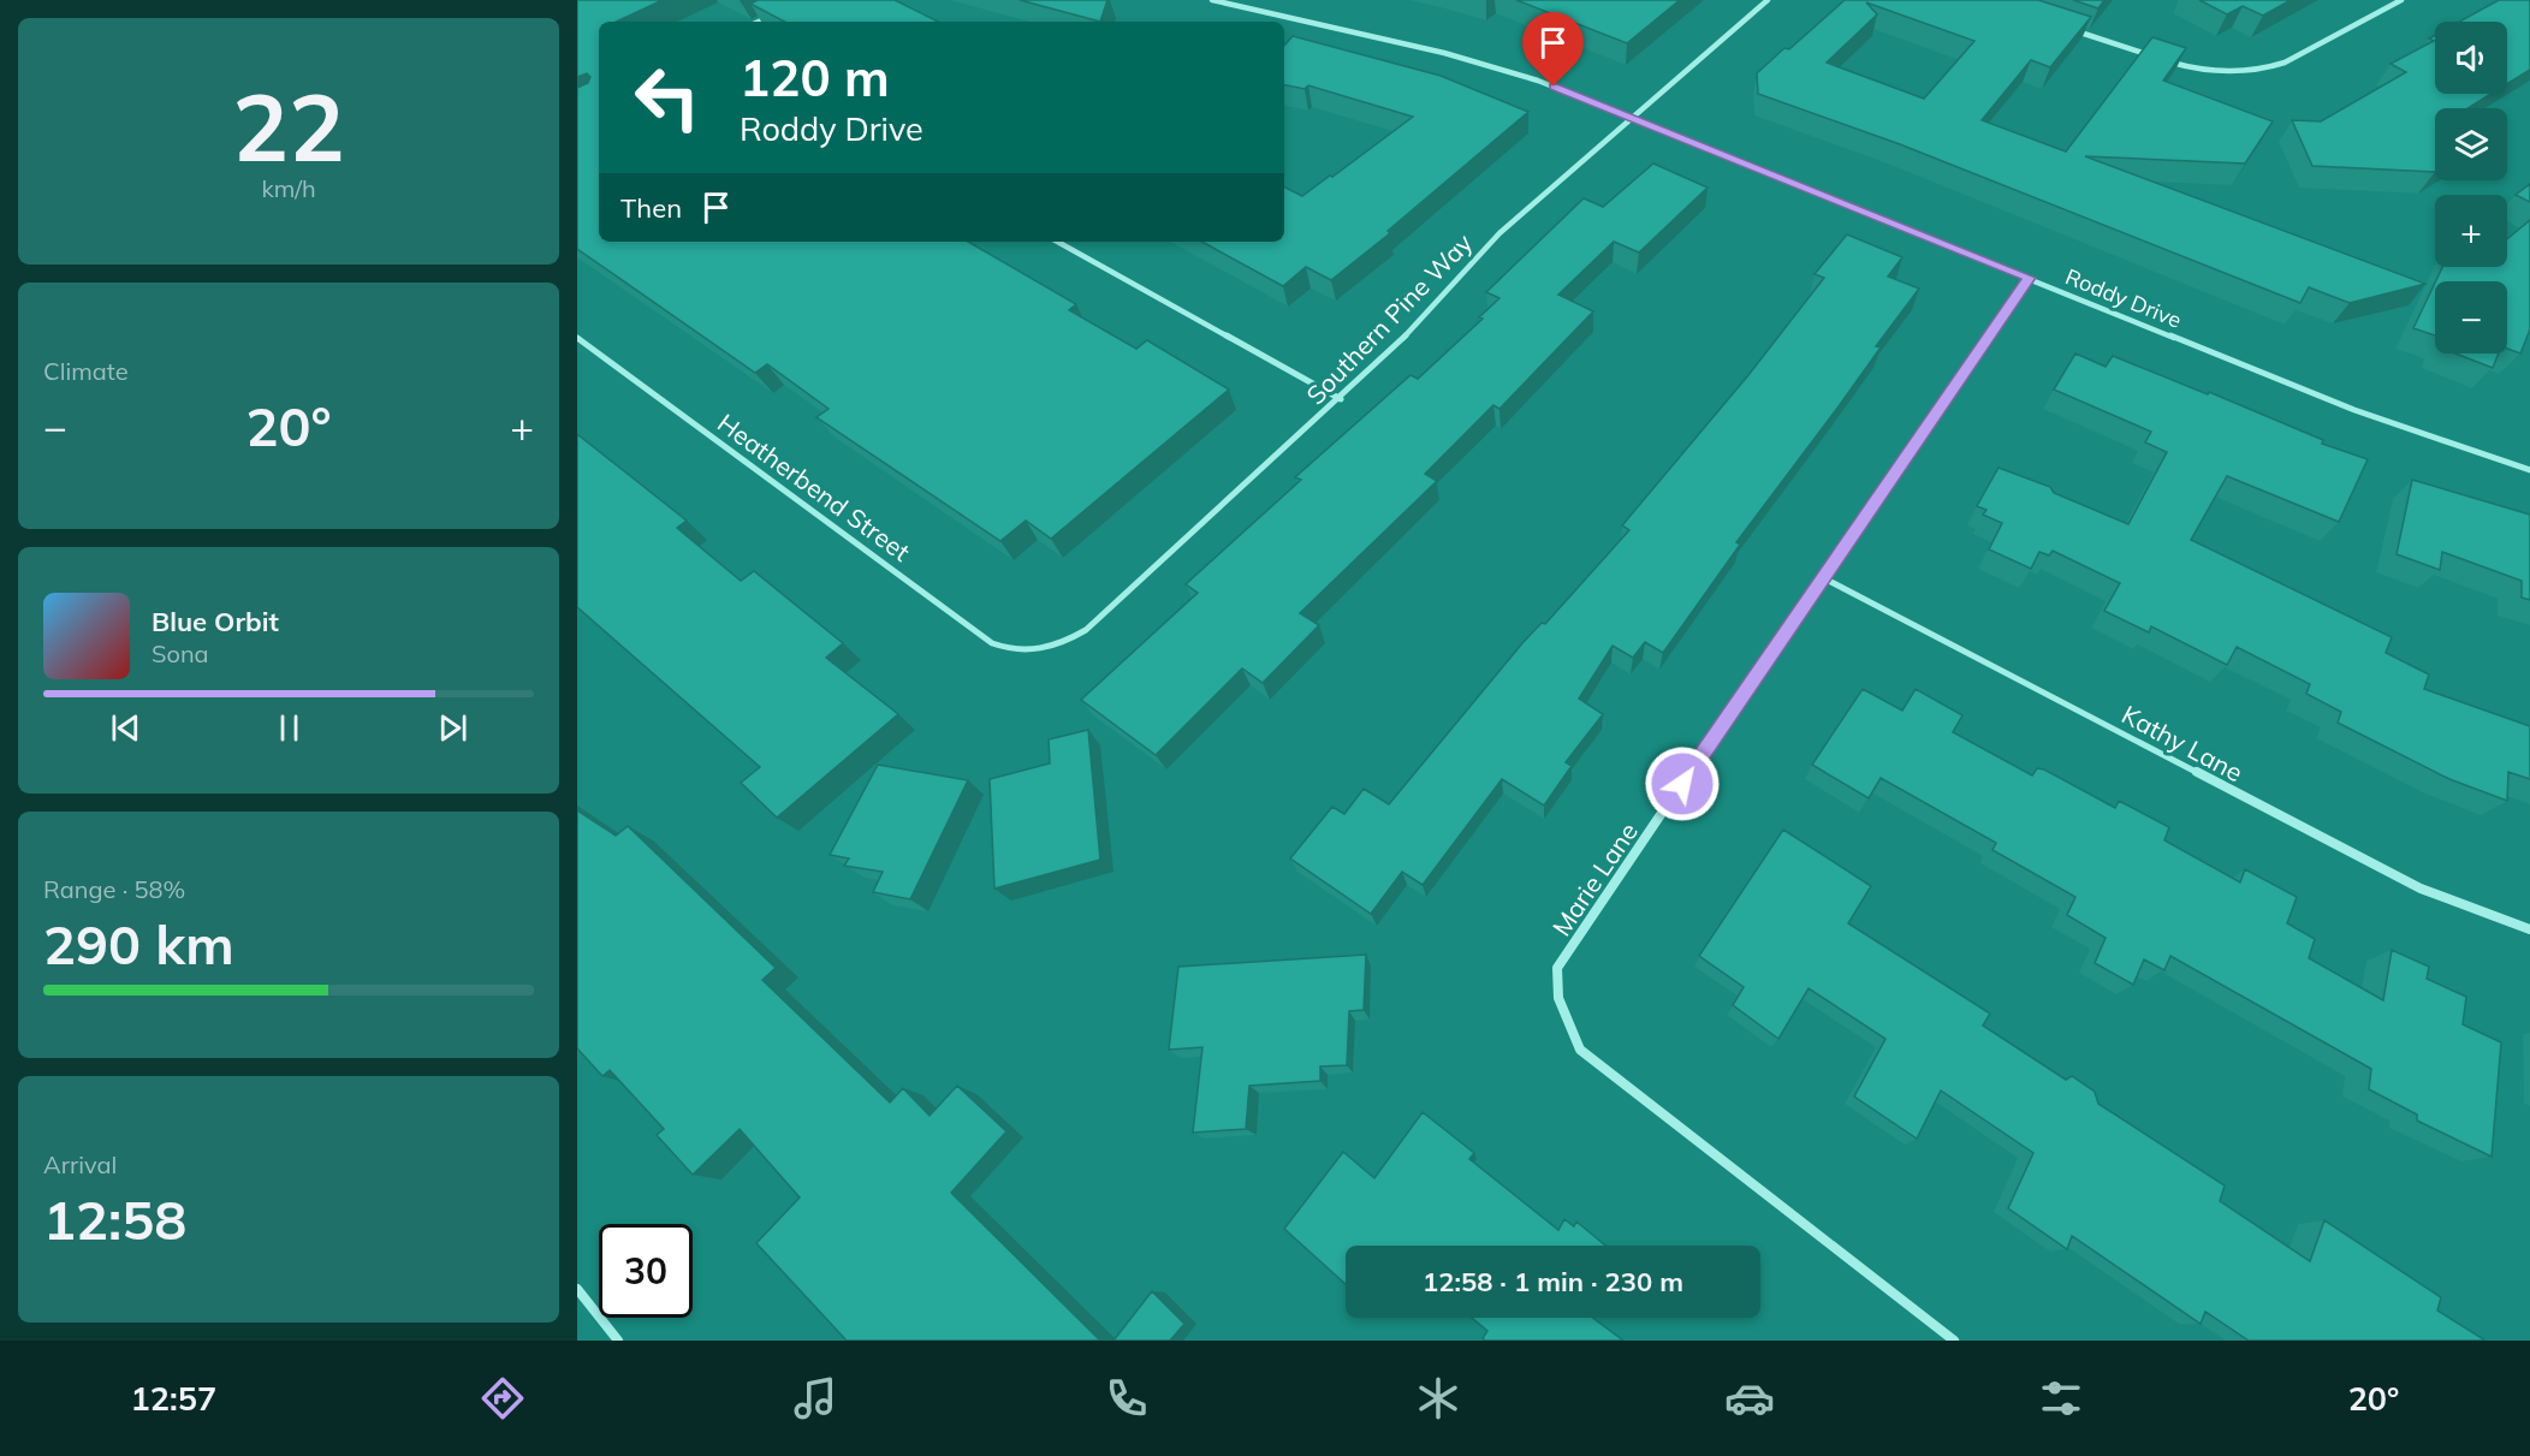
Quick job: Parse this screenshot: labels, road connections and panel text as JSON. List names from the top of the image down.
{
  "streets": {
    "street": [
      "Roddy Drive",
      "Southern Pine Way",
      "Heatherbend Street",
      "Kathy Lane",
      "Marie Lane"
    ]
  },
  "crossings": [
    ["Roddy Drive", "Southern Pine Way"],
    ["Roddy Drive", "Marie Lane"],
    ["Southern Pine Way", "Heatherbend Street"],
    ["Kathy Lane", "Marie Lane"]
  ],
  "page": {
    "tile": [
      ["22", "km/h"],
      "Climate",
      ["Range · 58%", "290 km"],
      ["Arrival", "12:58"]
    ],
    "map_buttons": ["+", "−"],
    "turn": ["120 m", "Roddy Drive"],
    "then": "Then",
    "heat": ["−", "20°", "+"],
    "song": ["Blue Orbit", "Sona"],
    "limit": "30",
    "trip": "12:58 · 1 min · 230 m",
    "tabs": ["12:57", "20°"]
  }
}
